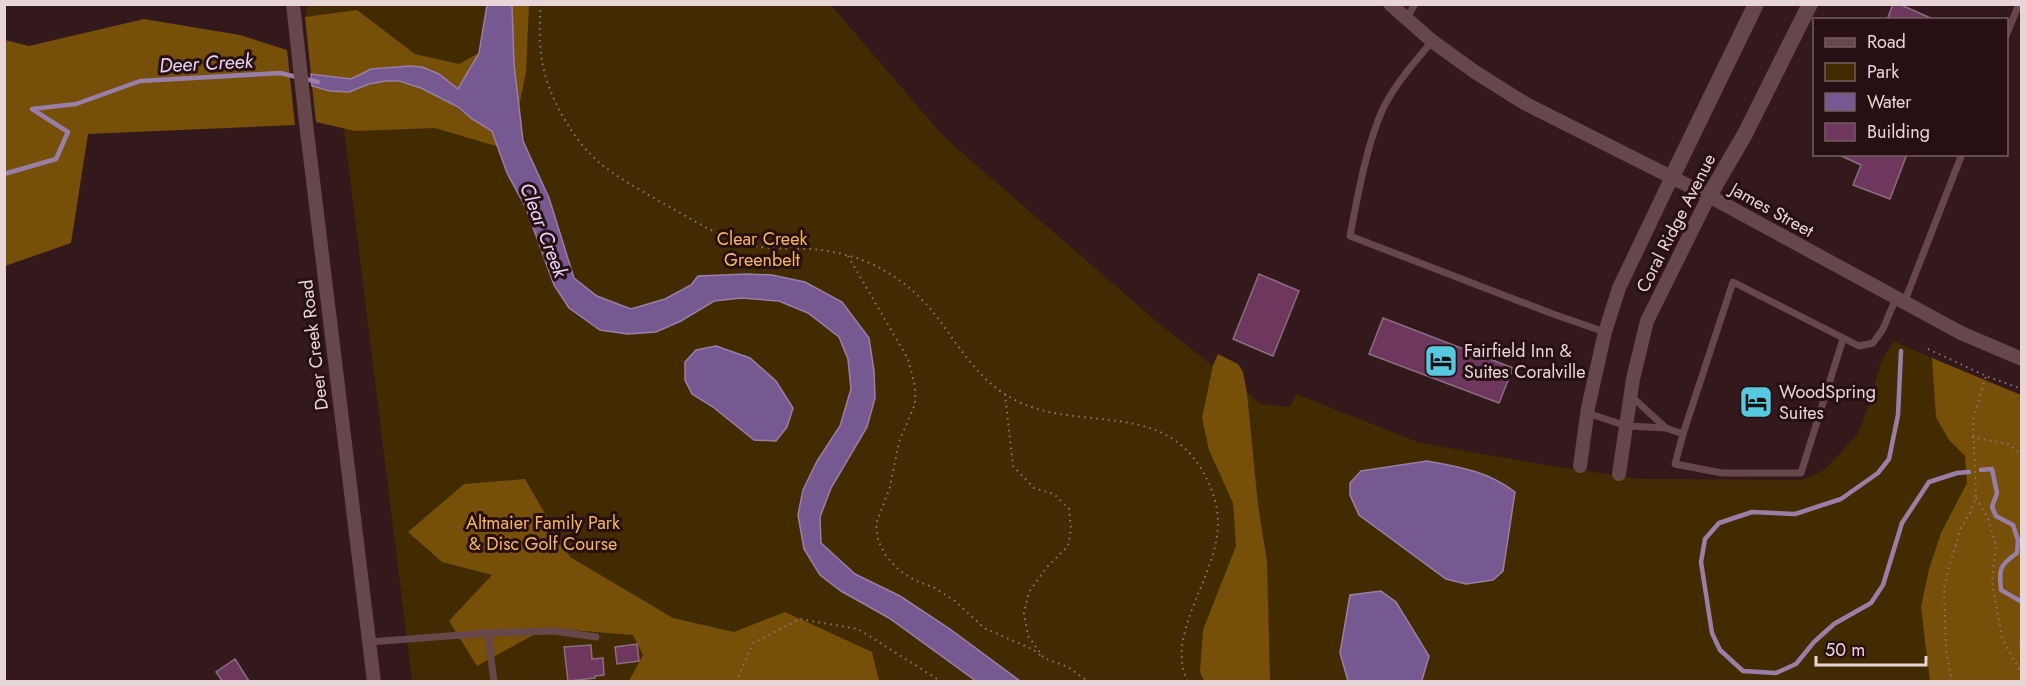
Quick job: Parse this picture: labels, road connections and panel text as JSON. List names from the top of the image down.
{
  "streets": {
    "street": ["James Street", "Coral Ridge Avenue", "Deer Creek Road"]
  },
  "crossings": [
    ["James Street", "Coral Ridge Avenue"]
  ],
  "water": ["Deer Creek", "Clear Creek"],
  "parks": ["Clear Creek Greenbelt", "Altmaier Family Park & Disc Golf Course"],
  "places": {
    "hotel": ["Fairfield Inn & Suites Coralville", "WoodSpring Suites"]
  },
  "legend": [
    "Road",
    "Park",
    "Water",
    "Building"
  ],
  "scale_bar": "50 m"
}
